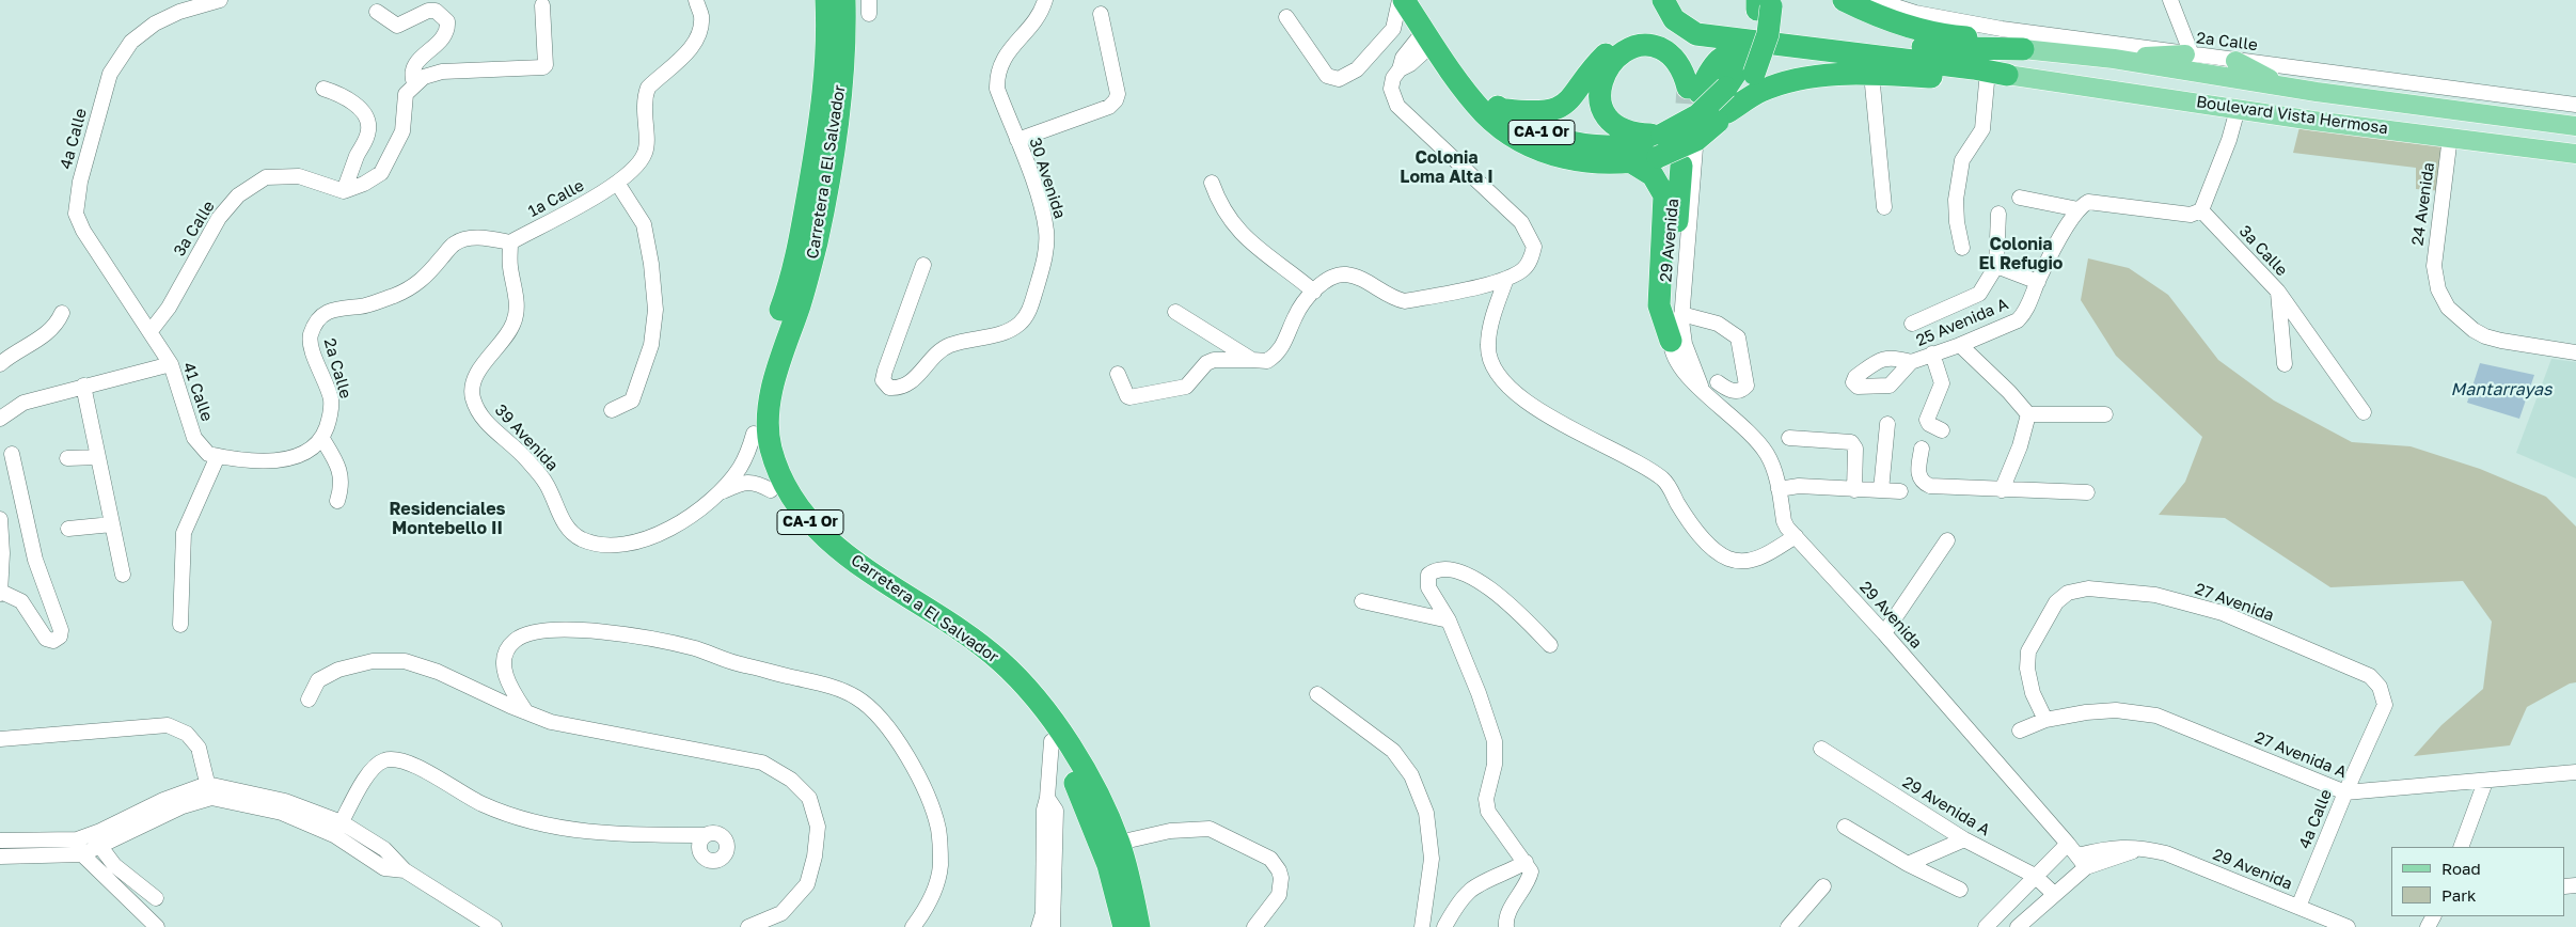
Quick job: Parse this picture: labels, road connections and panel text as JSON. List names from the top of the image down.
{
  "streets": {
    "highway": ["CA-1 Or", "Carretera a El Salvador"],
    "main road": ["Boulevard Vista Hermosa"],
    "street": [
      "2a Calle",
      "4a Calle",
      "30 Avenida",
      "1a Calle",
      "24 Avenida",
      "3a Calle",
      "29 Avenida",
      "25 Avenida A",
      "41 Calle",
      "39 Avenida",
      "27 Avenida",
      "27 Avenida A",
      "29 Avenida A"
    ]
  },
  "crossings": [
    ["2a Calle", "Boulevard Vista Hermosa"],
    ["2a Calle", "1a Calle"],
    ["2a Calle", "39 Avenida"],
    ["Boulevard Vista Hermosa", "24 Avenida"],
    ["4a Calle", "3a Calle"],
    ["4a Calle", "29 Avenida"],
    ["4a Calle", "41 Calle"],
    ["4a Calle", "27 Avenida"],
    ["4a Calle", "27 Avenida A"],
    ["Carretera a El Salvador", "39 Avenida"],
    ["1a Calle", "39 Avenida"],
    ["3a Calle", "41 Calle"],
    ["27 Avenida", "27 Avenida A"]
  ],
  "districts": ["Colonia Loma Alta I", "Colonia El Refugio", "Residenciales Montebello II"],
  "water": ["Mantarrayas"],
  "legend": ["Road", "Park"]
}
